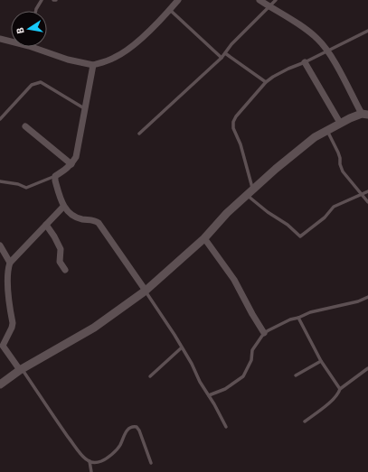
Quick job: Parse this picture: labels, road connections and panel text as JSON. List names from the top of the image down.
{
  "north": "left"
}
